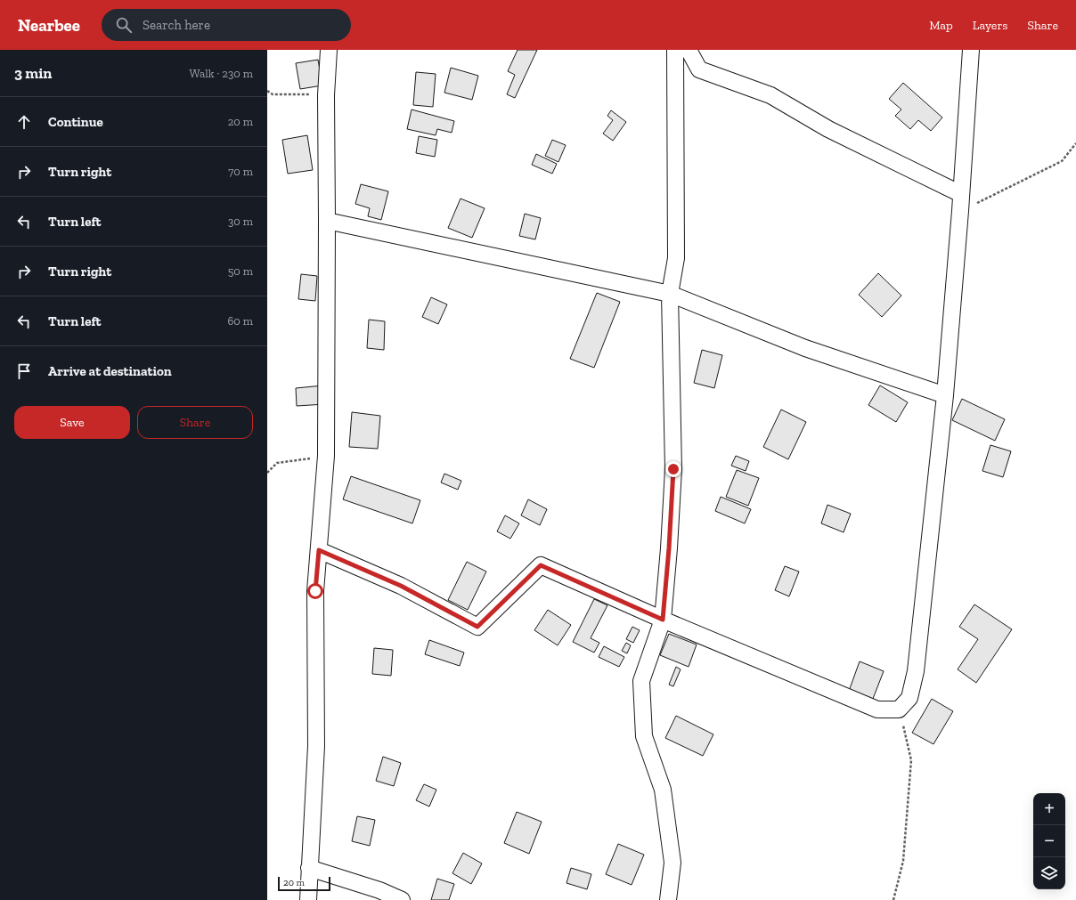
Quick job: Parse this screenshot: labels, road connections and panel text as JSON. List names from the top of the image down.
{
  "scale_bar": "20 m",
  "page": {
    "header": "Nearbee",
    "search": "Search here",
    "nav": ["Map", "Layers", "Share"],
    "heading": ["3 min", "Walk · 230 m"],
    "list": [
      ["Continue", "20 m"],
      ["Turn right", "70 m"],
      ["Turn left", "30 m"],
      ["Turn right", "50 m"],
      ["Turn left", "60 m"],
      "Arrive at destination"
    ],
    "buttons": ["Save", "Share"],
    "map_buttons": ["+", "−"],
    "scale": "20 m"
  }
}
